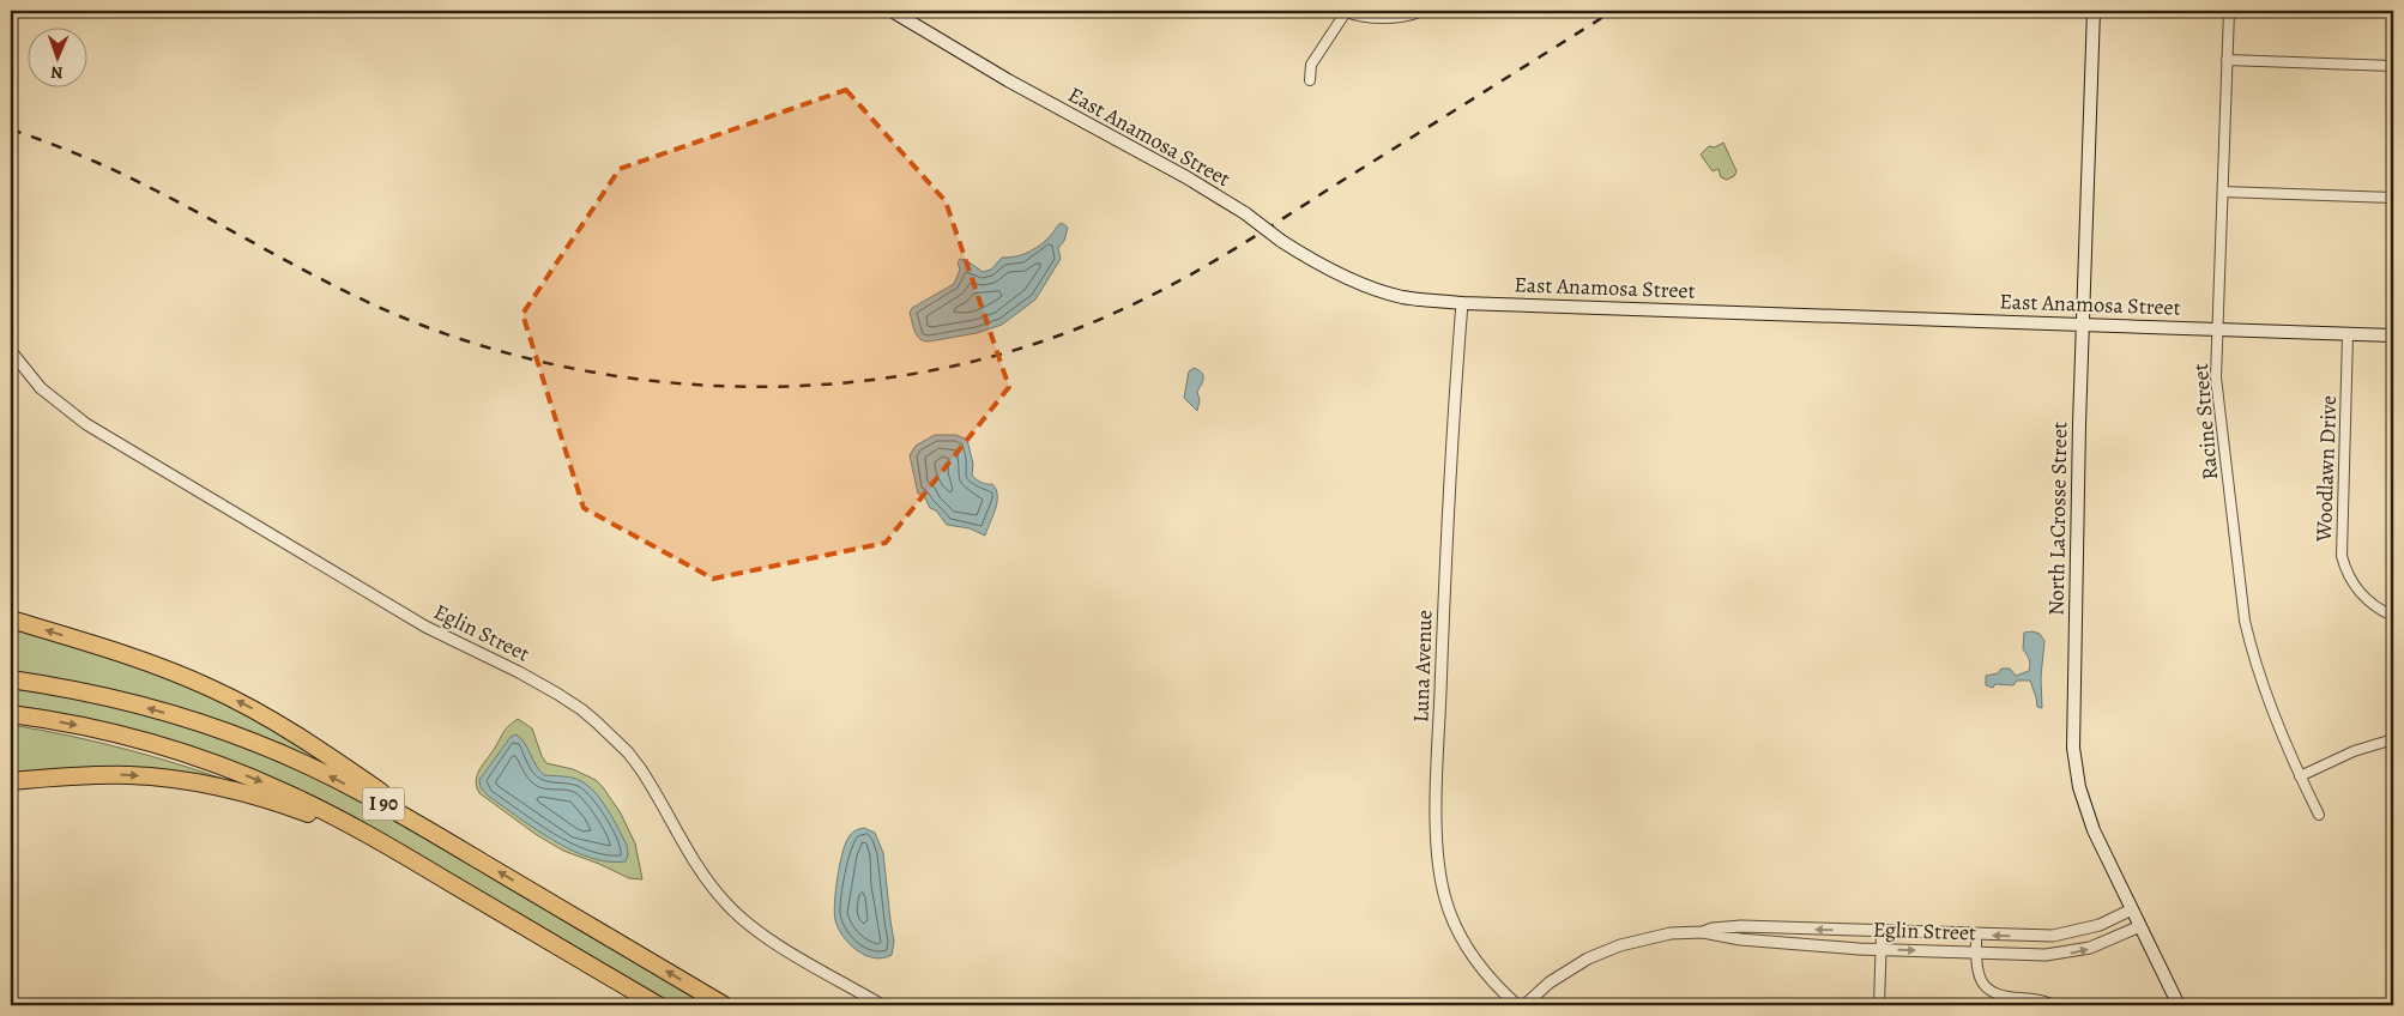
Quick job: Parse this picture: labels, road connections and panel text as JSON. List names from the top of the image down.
{
  "streets": {
    "highway": ["I 90"],
    "main road": ["East Anamosa Street", "North LaCrosse Street"],
    "street": [
      "Racine Street",
      "Woodlawn Drive",
      "Eglin Street",
      "Luna Avenue"
    ]
  },
  "crossings": [
    ["East Anamosa Street", "Racine Street"],
    ["East Anamosa Street", "Woodlawn Drive"],
    ["East Anamosa Street", "North LaCrosse Street"],
    ["East Anamosa Street", "Luna Avenue"],
    ["North LaCrosse Street", "Eglin Street"]
  ],
  "north": "bottom"
}
